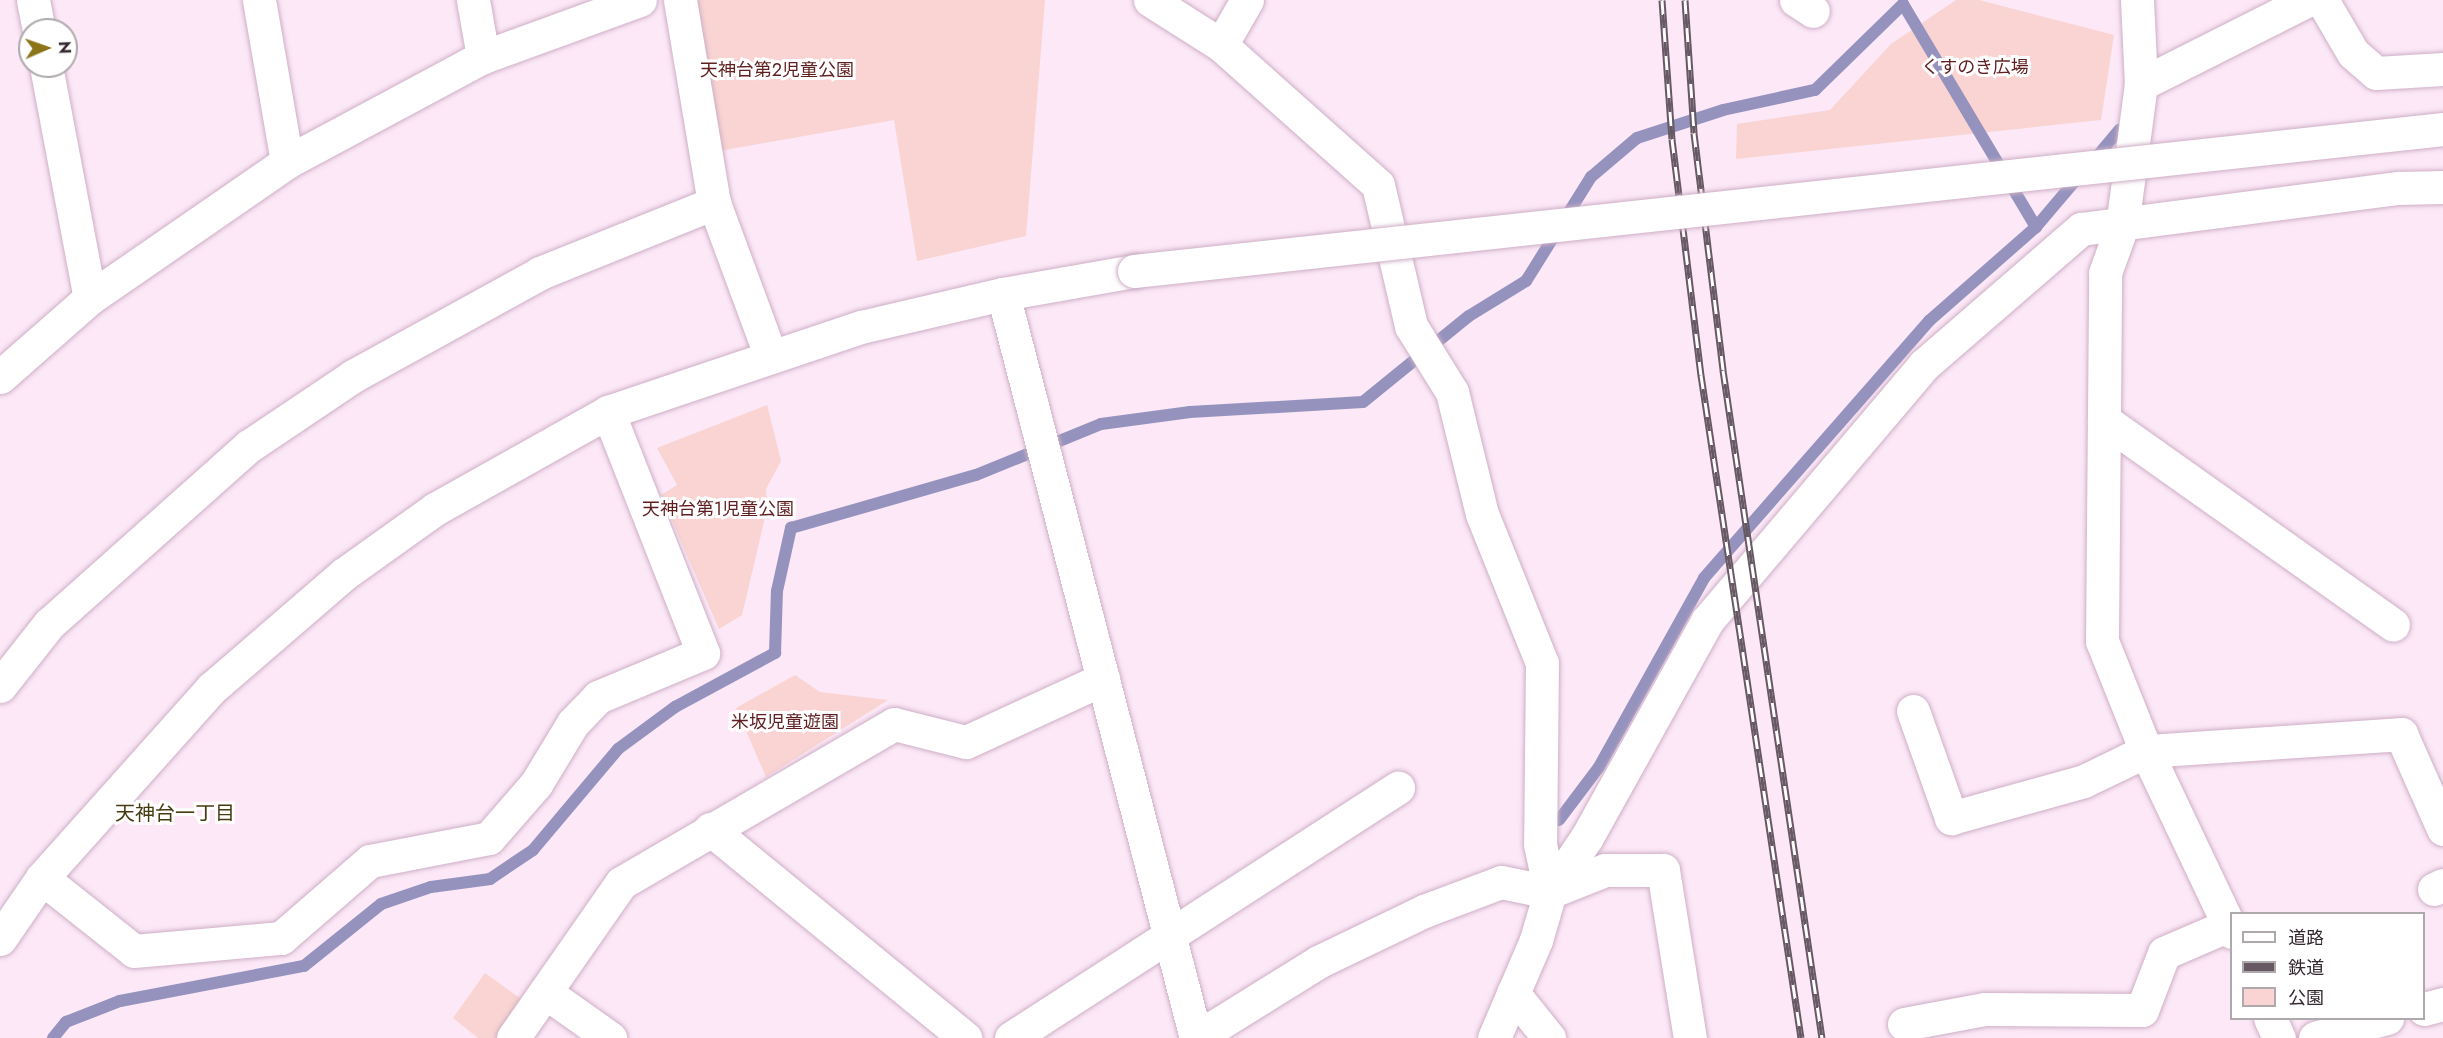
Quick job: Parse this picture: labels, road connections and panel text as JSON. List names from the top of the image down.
{
  "districts": ["天神台一丁目"],
  "parks": [
    "くすのき広場",
    "天神台第2児童公園",
    "天神台第1児童公園",
    "米坂児童遊園"
  ],
  "legend": ["道路", "鉄道", "公園"],
  "north": "right"
}
